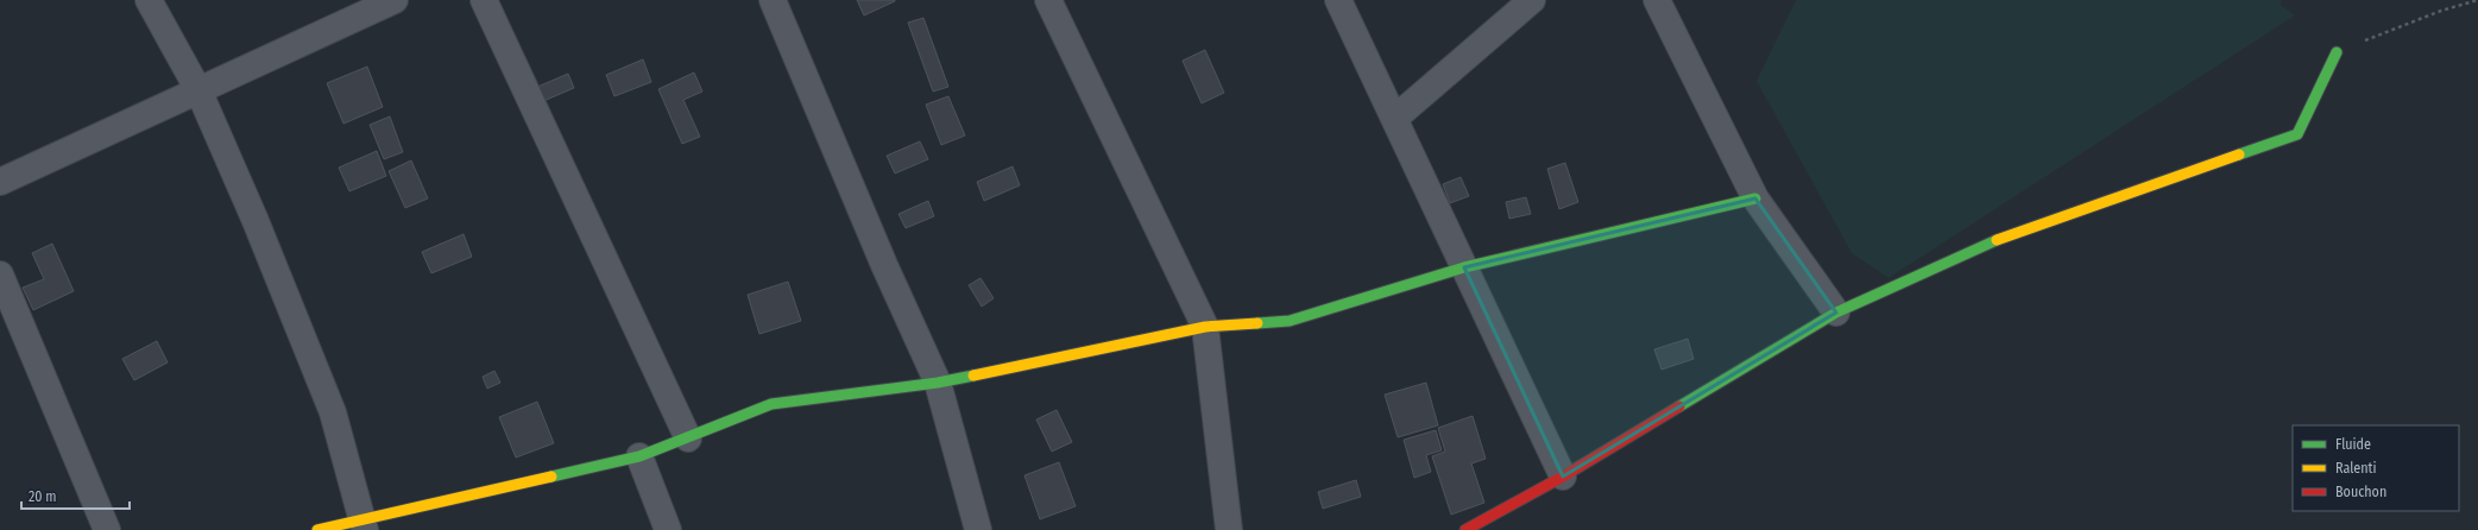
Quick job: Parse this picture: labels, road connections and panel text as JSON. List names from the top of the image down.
{
  "legend": ["Fluide", "Ralenti", "Bouchon"],
  "scale_bar": "20 m"
}
